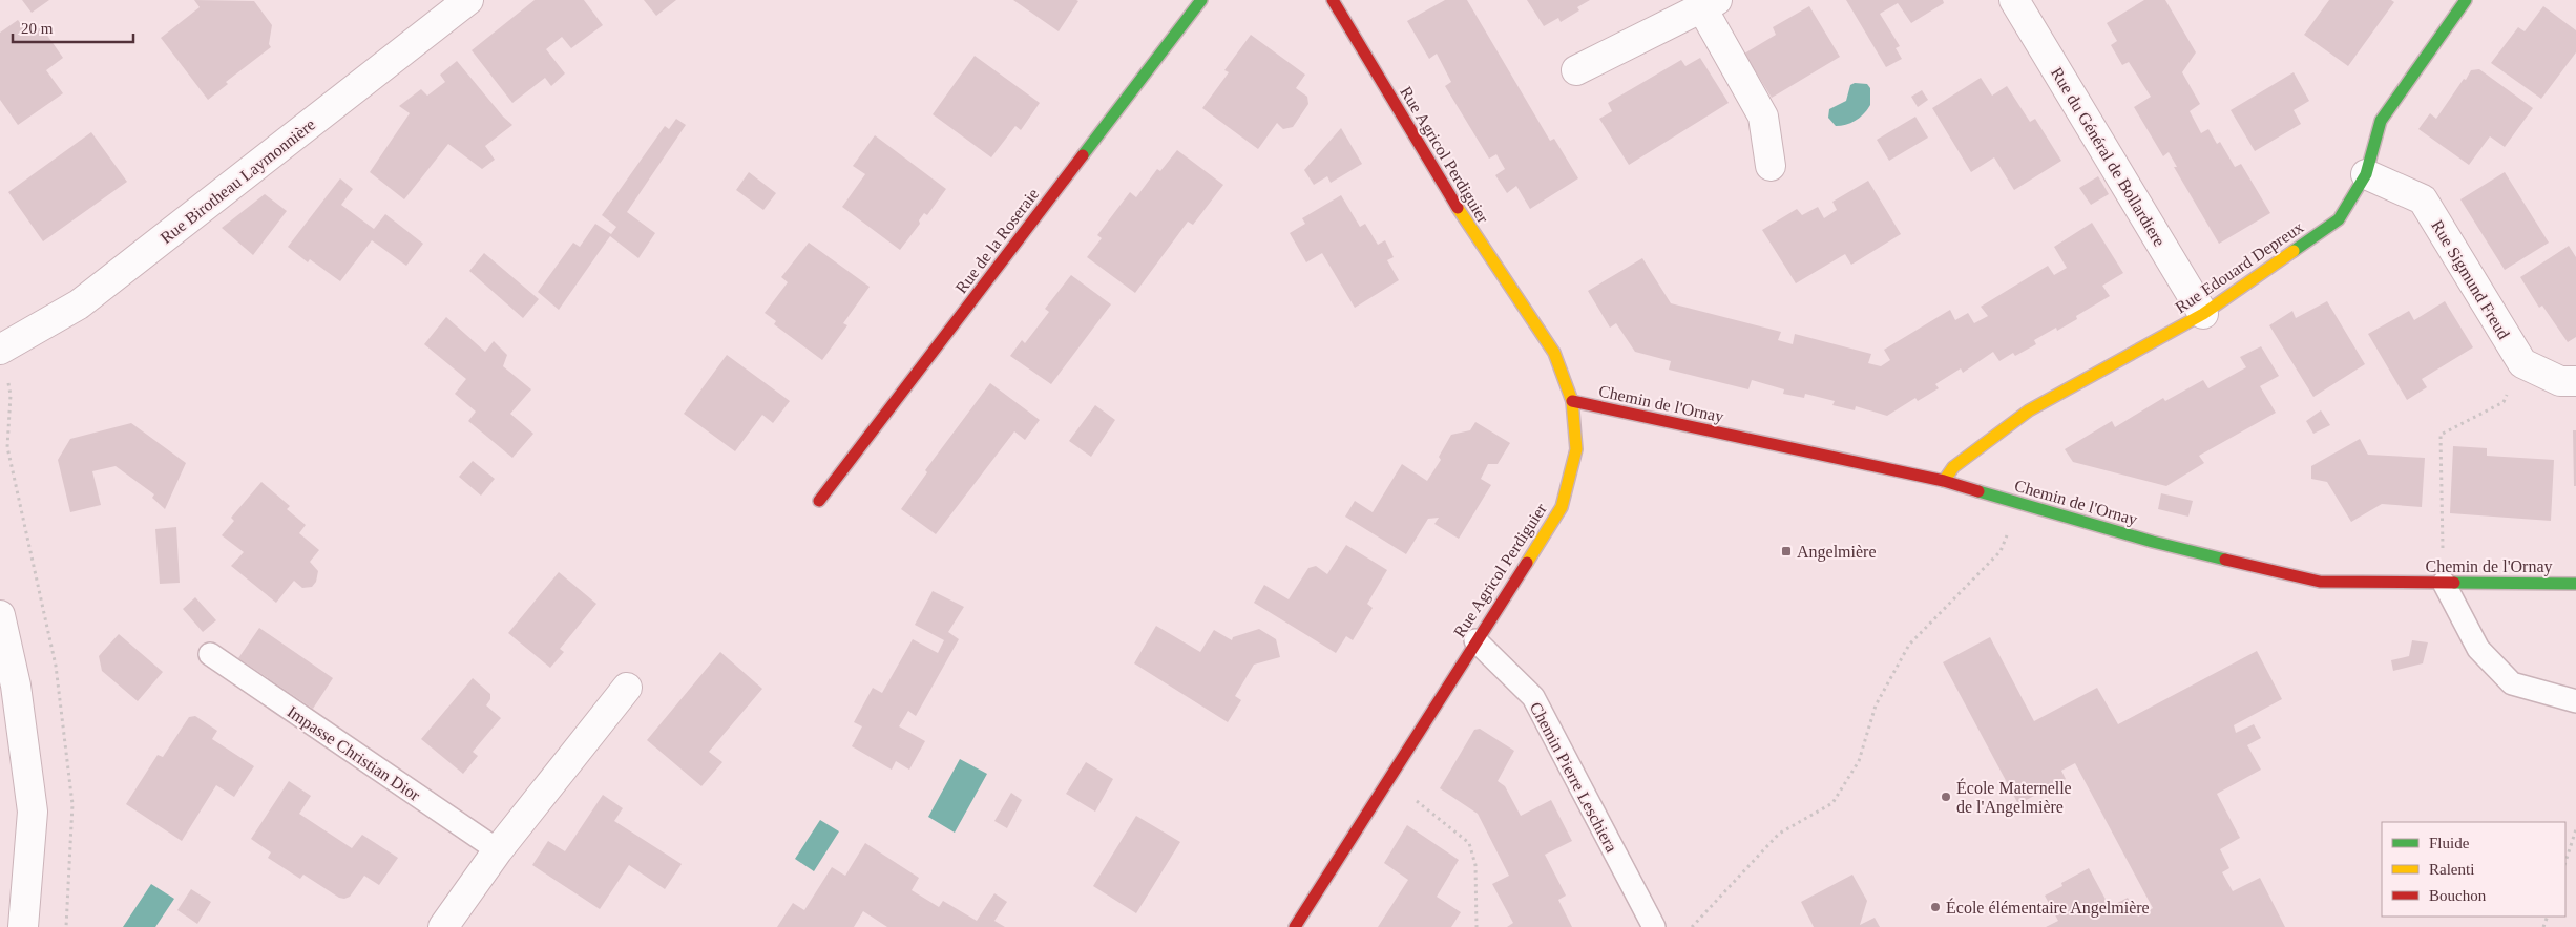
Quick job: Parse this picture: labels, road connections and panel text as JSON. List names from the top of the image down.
{
  "streets": {
    "street": [
      "Rue Agricol Perdiguier",
      "Rue du Général de Bollardiere",
      "Rue Birotheau Laymonnière",
      "Rue de la Roseraie",
      "Rue Edouard Depreux",
      "Rue Sigmund Freud",
      "Chemin de l'Ornay"
    ],
    "lane": ["Impasse Christian Dior", "Chemin Pierre Leschiera"]
  },
  "crossings": [
    ["Rue Agricol Perdiguier", "Chemin de l'Ornay"],
    ["Rue Agricol Perdiguier", "Chemin Pierre Leschiera"],
    ["Rue du Général de Bollardiere", "Rue Edouard Depreux"],
    ["Rue Edouard Depreux", "Rue Sigmund Freud"],
    ["Rue Edouard Depreux", "Chemin de l'Ornay"]
  ],
  "places": {
    "transit": ["Angelmière"],
    "other": ["École Maternelle de l'Angelmière", "École élémentaire Angelmière"]
  },
  "legend": ["Fluide", "Ralenti", "Bouchon"],
  "scale_bar": "20 m"
}
